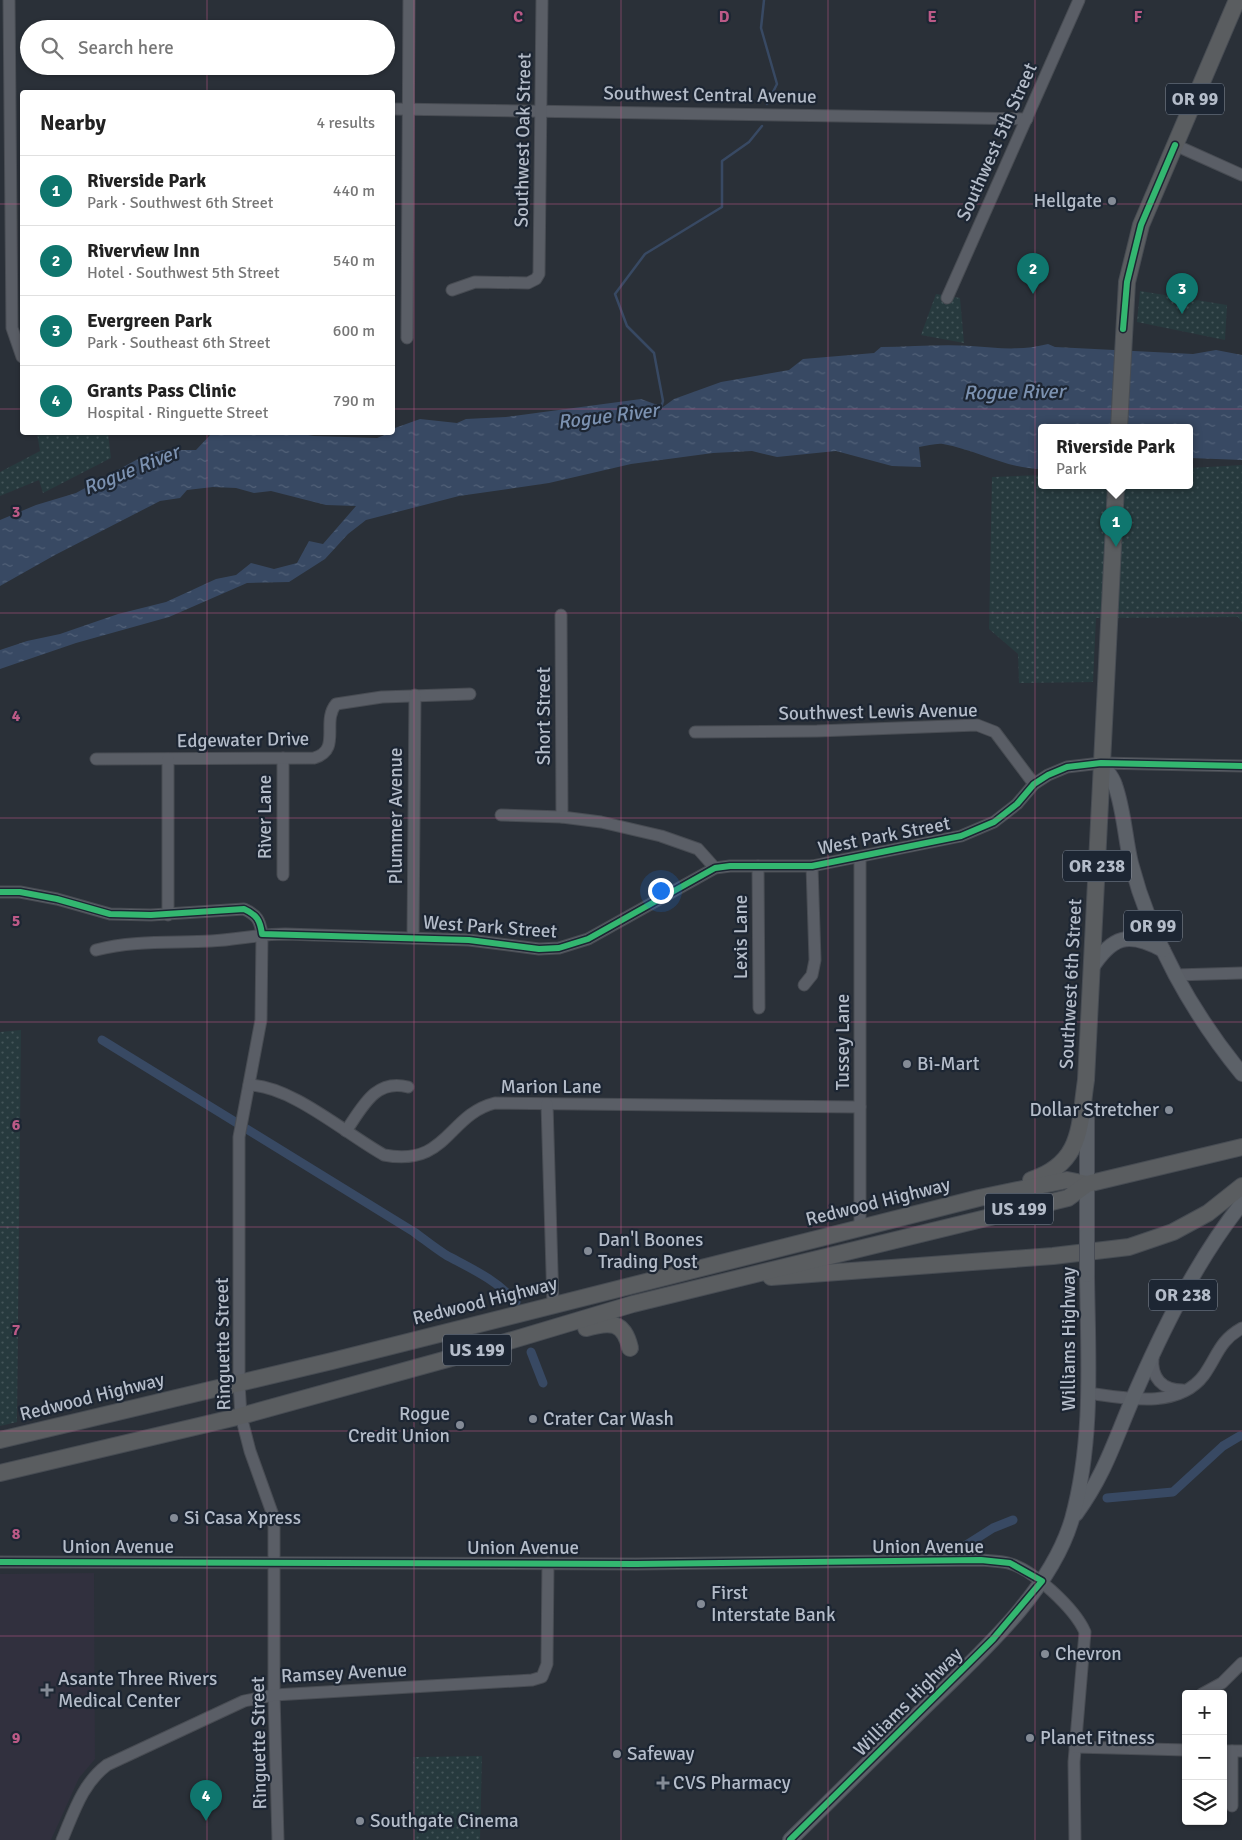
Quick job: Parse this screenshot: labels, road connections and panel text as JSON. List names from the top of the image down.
{
  "streets": {
    "highway": [
      "OR 99",
      "OR 238",
      "Southwest 6th Street",
      "Redwood Highway",
      "US 199"
    ],
    "main road": ["Williams Highway"],
    "street": [
      "Southwest Central Avenue",
      "Southwest Oak Street",
      "Southwest 5th Street",
      "Southwest Lewis Avenue",
      "Short Street",
      "Edgewater Drive",
      "Plummer Avenue",
      "River Lane",
      "West Park Street",
      "Lexis Lane",
      "Tussey Lane",
      "Marion Lane",
      "Ringuette Street",
      "Union Avenue",
      "Ramsey Avenue"
    ]
  },
  "crossings": [
    ["Southwest Central Avenue", "Southwest Oak Street"],
    ["Southwest Central Avenue", "Southwest 5th Street"],
    ["OR 99", "West Park Street"],
    ["OR 99", "Southwest 6th Street"],
    ["Southwest Lewis Avenue", "West Park Street"],
    ["Edgewater Drive", "Plummer Avenue"],
    ["Edgewater Drive", "River Lane"],
    ["Plummer Avenue", "West Park Street"],
    ["West Park Street", "Lexis Lane"],
    ["West Park Street", "Southwest 6th Street"],
    ["West Park Street", "Tussey Lane"],
    ["West Park Street", "Ringuette Street"],
    ["Southwest 6th Street", "US 199"],
    ["Southwest 6th Street", "Williams Highway"],
    ["Tussey Lane", "Marion Lane"],
    ["Tussey Lane", "Redwood Highway"],
    ["Marion Lane", "Ringuette Street"],
    ["Redwood Highway", "US 199"],
    ["Redwood Highway", "Ringuette Street"],
    ["US 199", "Williams Highway"],
    ["US 199", "Ringuette Street"],
    ["Williams Highway", "Union Avenue"],
    ["Ringuette Street", "Union Avenue"],
    ["Ringuette Street", "Ramsey Avenue"],
    ["Union Avenue", "Ramsey Avenue"]
  ],
  "water": ["Rogue River"],
  "places": {
    "other": [
      "Hellgate",
      "Bi-Mart",
      "Dollar Stretcher",
      "Dan'l Boones Trading Post",
      "Crater Car Wash",
      "Rogue Credit Union",
      "Si Casa Xpress",
      "First Interstate Bank",
      "Chevron",
      "Planet Fitness",
      "Safeway",
      "Southgate Cinema"
    ],
    "health": ["Asante Three Rivers Medical Center", "CVS Pharmacy"]
  },
  "page": {
    "search": "Search here",
    "heading": ["Nearby", "4 results"],
    "list": [
      {
        "mark": "1",
        "name": "Riverside Park",
        "note": "Park · Southwest 6th Street",
        "value": "440 m"
      },
      {
        "mark": "2",
        "name": "Riverview Inn",
        "note": "Hotel · Southwest 5th Street",
        "value": "540 m"
      },
      {
        "mark": "3",
        "name": "Evergreen Park",
        "note": "Park · Southeast 6th Street",
        "value": "600 m"
      },
      {
        "mark": "4",
        "name": "Grants Pass Clinic",
        "note": "Hospital · Ringuette Street",
        "value": "790 m"
      }
    ],
    "pins": [
      "2",
      "3",
      "1",
      "4"
    ],
    "popup": ["Riverside Park", "Park"],
    "map_buttons": ["+", "−"]
  },
  "grid": {
    "columns": [
      "C",
      "D",
      "E",
      "F"
    ],
    "rows": [
      "3",
      "4",
      "5",
      "6",
      "7",
      "8",
      "9"
    ]
  }
}
